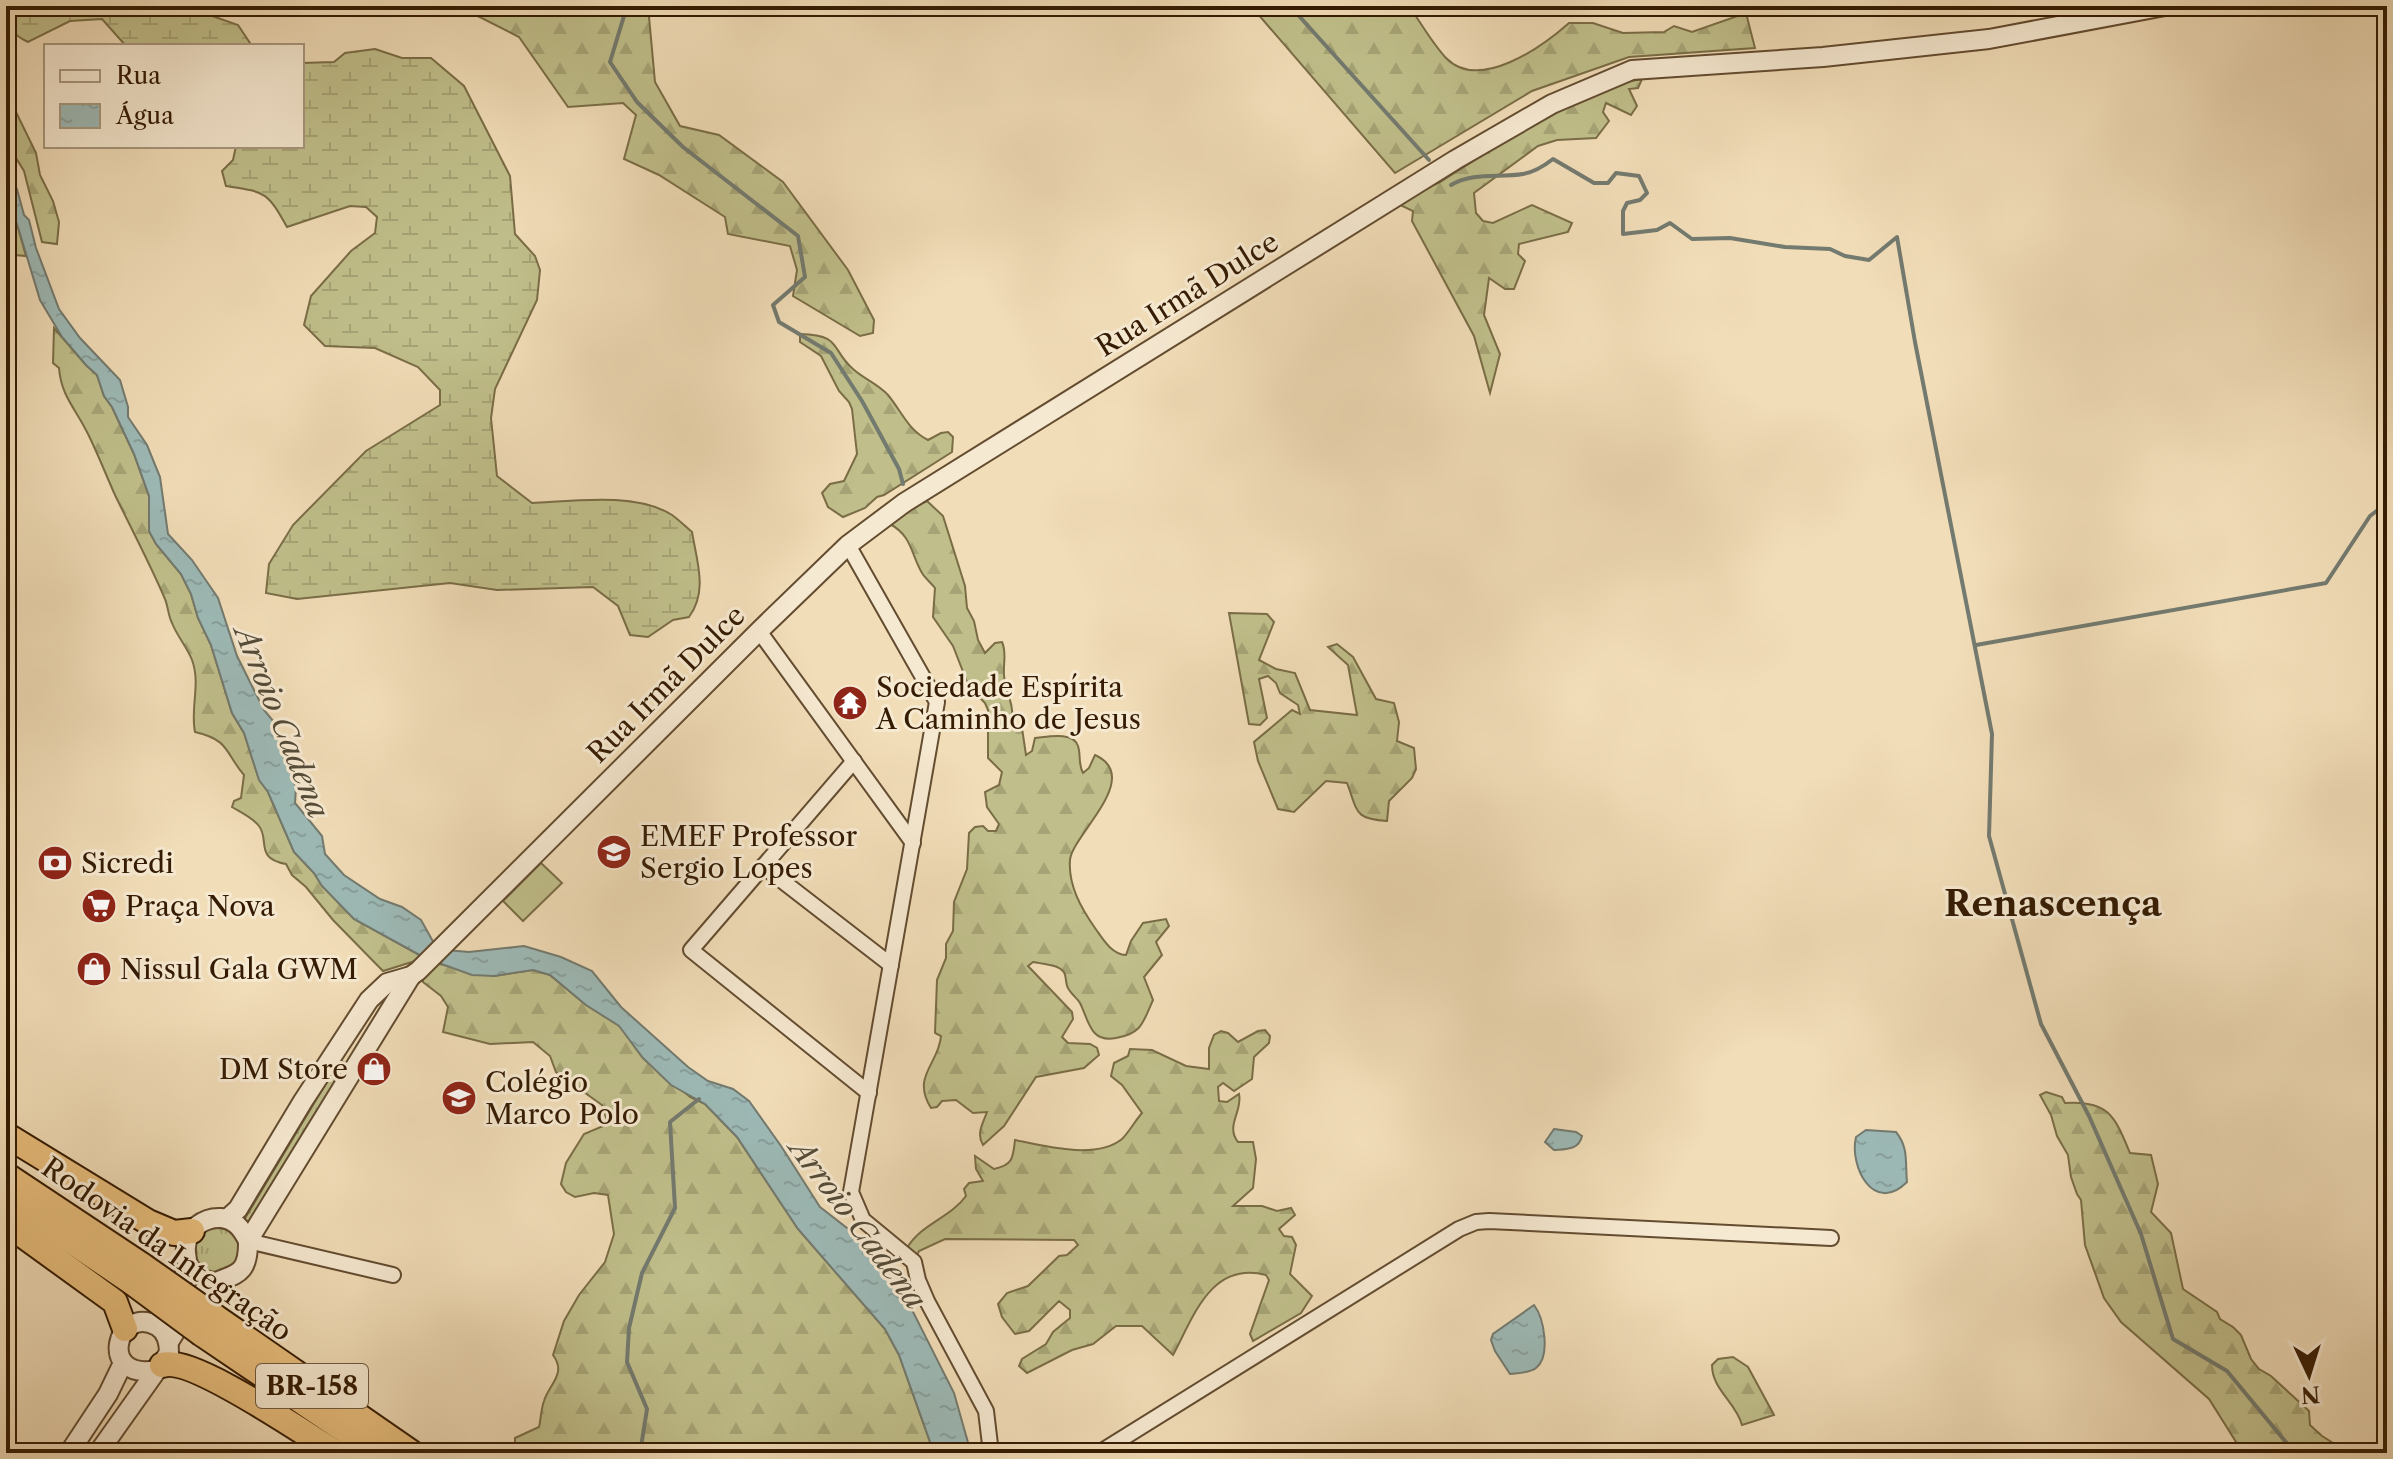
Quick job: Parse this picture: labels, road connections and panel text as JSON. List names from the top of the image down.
{
  "streets": {
    "highway": ["Rodovia da Integração", "BR-158"],
    "street": ["Rua Irmã Dulce"]
  },
  "districts": ["Renascença"],
  "water": ["Arroio Cadena"],
  "places": {
    "temple": ["Sociedade Espírita A Caminho de Jesus"],
    "school or university": ["EMEF Professor Sergio Lopes", "Colégio Marco Polo"],
    "bank": ["Sicredi"],
    "supermarket": ["Praça Nova"],
    "shop": ["Nissul Gala GWM", "DM Store"]
  },
  "legend": ["Rua", "Água"],
  "north": "bottom"
}
